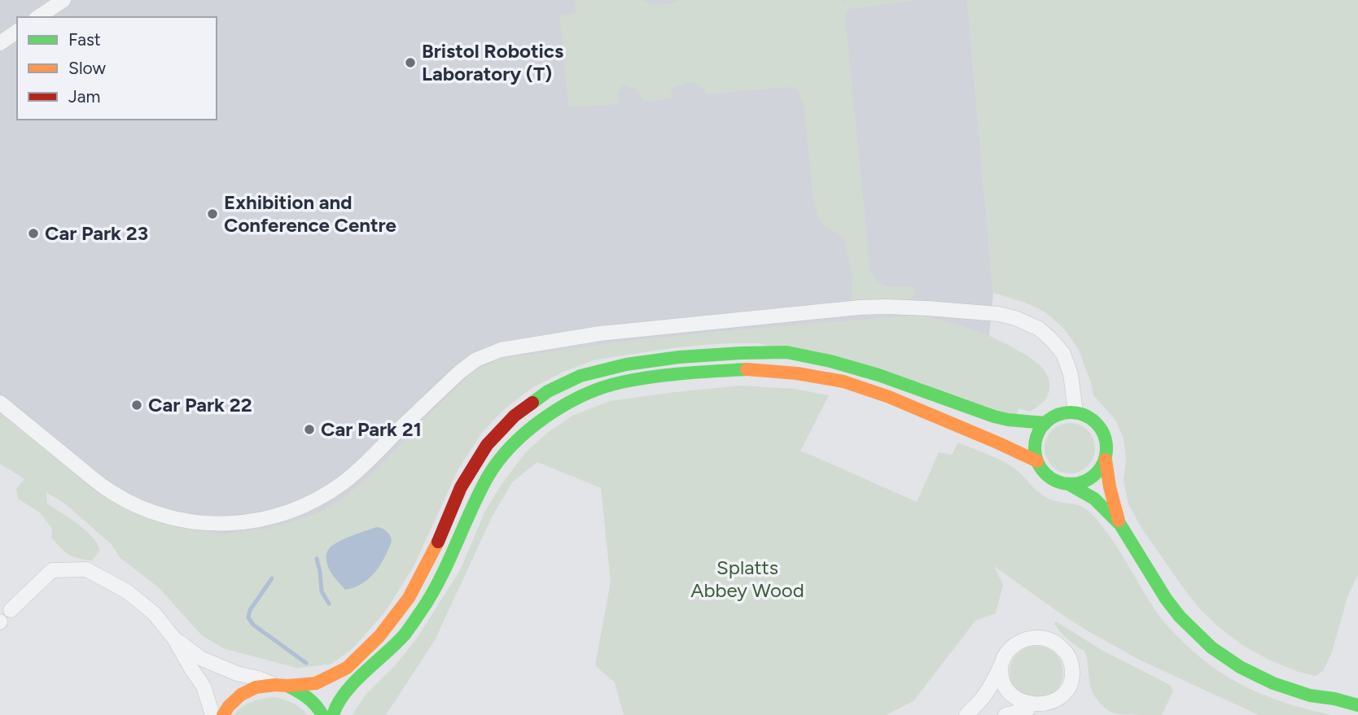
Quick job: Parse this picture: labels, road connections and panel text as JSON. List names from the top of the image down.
{
  "parks": ["Splatts Abbey Wood"],
  "places": [
    "Bristol Robotics Laboratory (T)",
    "Exhibition and Conference Centre",
    "Car Park 23",
    "Car Park 22",
    "Car Park 21"
  ],
  "legend": ["Fast", "Slow", "Jam"]
}
